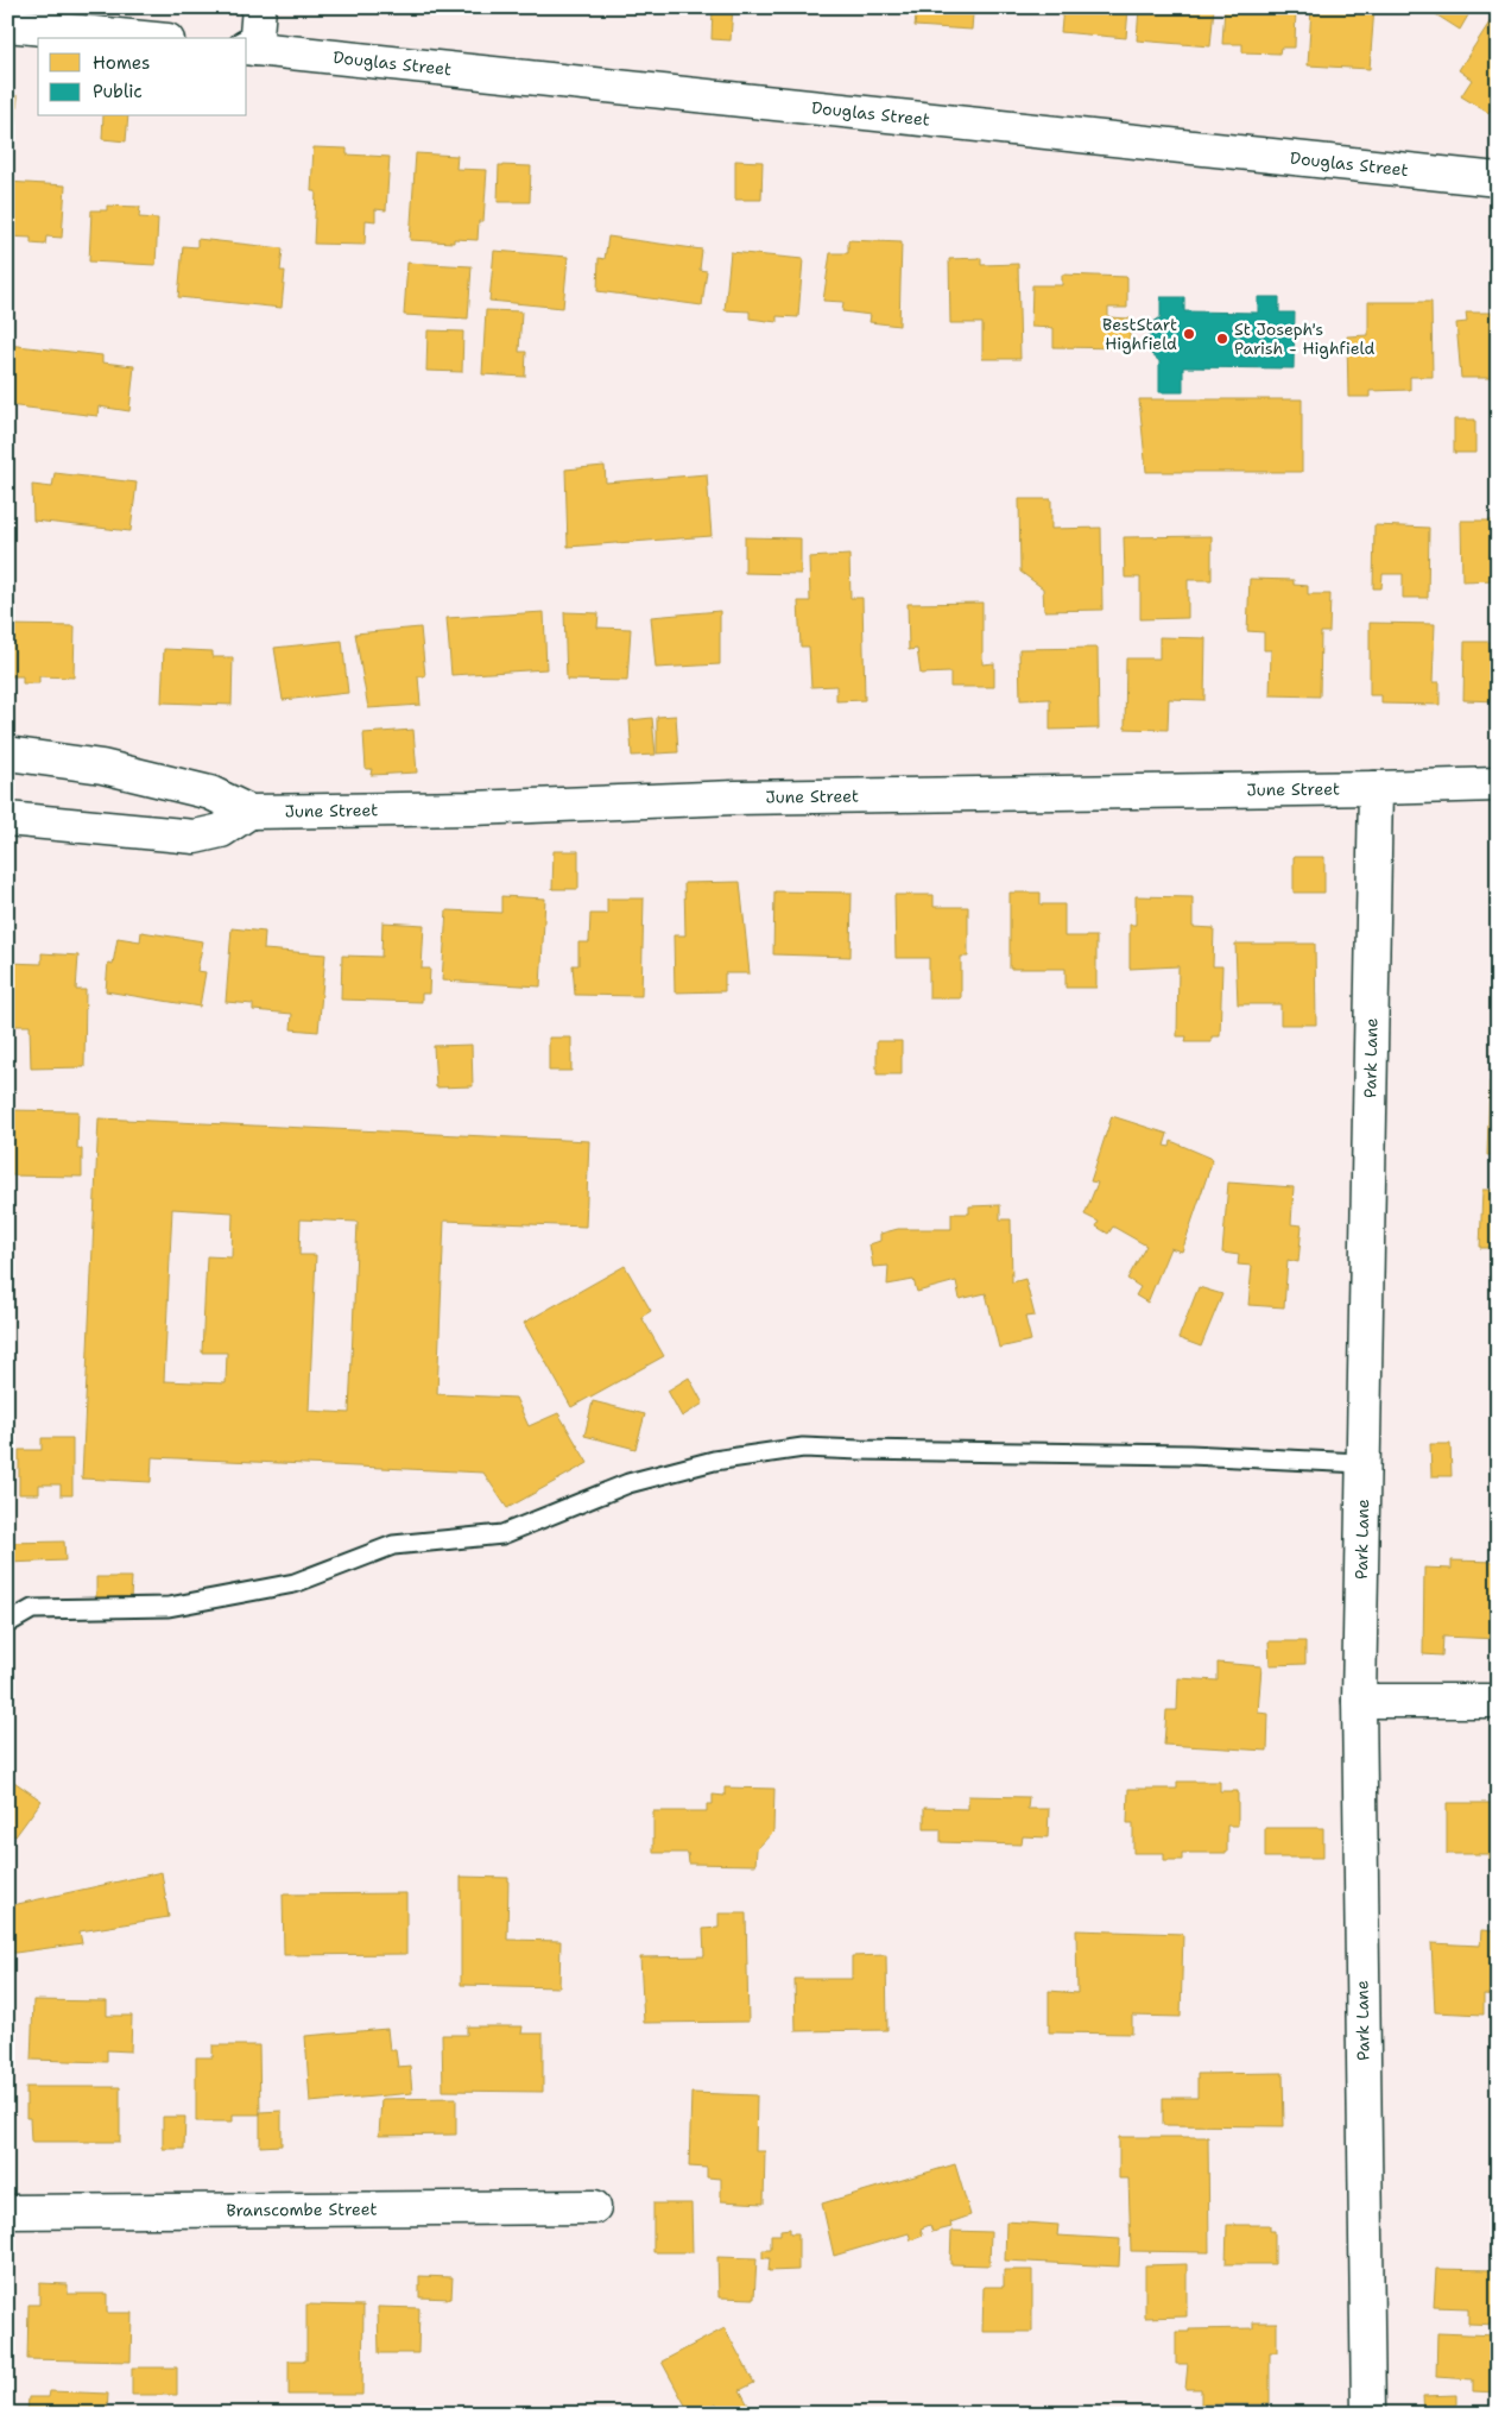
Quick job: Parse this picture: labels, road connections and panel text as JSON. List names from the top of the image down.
{
  "streets": {
    "street": [
      "Douglas Street",
      "June Street",
      "Park Lane",
      "Branscombe Street"
    ]
  },
  "crossings": [
    ["June Street", "Park Lane"]
  ],
  "places": ["BestStart Highfield", "St Joseph's Parish - Highfield"],
  "legend": ["Homes", "Public"]
}
